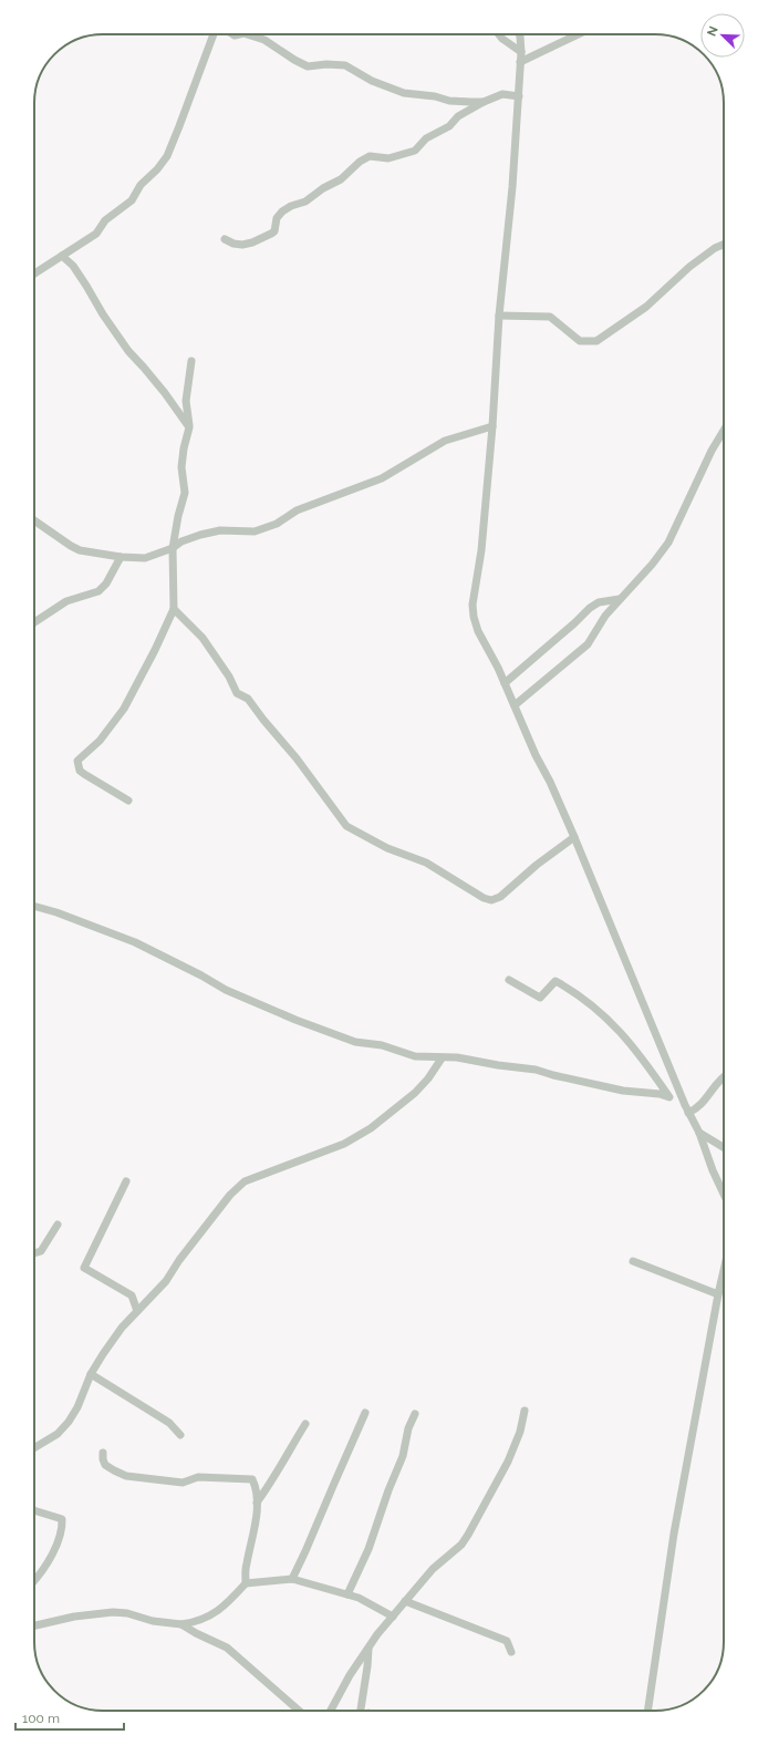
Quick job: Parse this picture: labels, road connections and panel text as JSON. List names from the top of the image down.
{
  "scale_bar": "100 m",
  "north": "top left"
}
